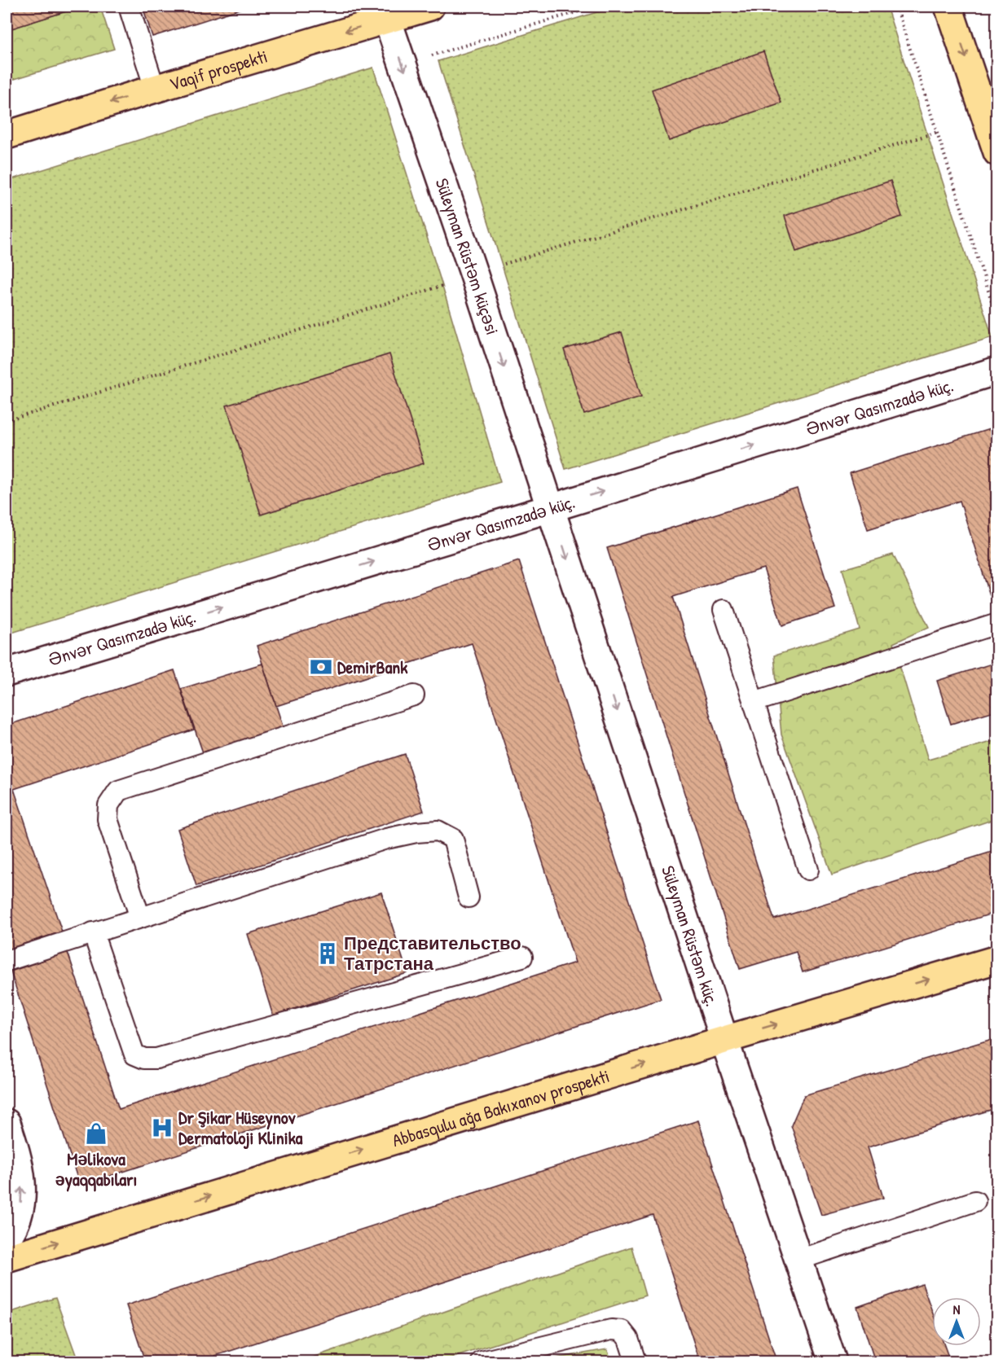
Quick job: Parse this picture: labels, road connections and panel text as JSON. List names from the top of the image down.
{
  "streets": {
    "main road": ["Vaqif prospekti", "Abbasqulu ağa Bakıxanov prospekti"],
    "street": ["Süleyman Rüstəm küçəsi", "Ənvər Qasımzadə küç.", "Süleyman Rüstəm küç."]
  },
  "crossings": [
    ["Vaqif prospekti", "Süleyman Rüstəm küçəsi"],
    ["Süleyman Rüstəm küçəsi", "Ənvər Qasımzadə küç."],
    ["Süleyman Rüstəm küçəsi", "Süleyman Rüstəm küç."],
    ["Ənvər Qasımzadə küç.", "Süleyman Rüstəm küç."],
    ["Süleyman Rüstəm küç.", "Abbasqulu ağa Bakıxanov prospekti"]
  ],
  "one_way": [
    "Vaqif prospekti",
    "Süleyman Rüstəm küçəsi",
    "Ənvər Qasımzadə küç.",
    "Süleyman Rüstəm küç.",
    "Abbasqulu ağa Bakıxanov prospekti"
  ],
  "places": {
    "bank": ["DemirBank"],
    "building": ["Представительство Татрстана"],
    "hospital": ["Dr Şikar Hüseynov Dermatoloji Klinika"],
    "shop": ["Mәlikova әyaqqabıları"]
  },
  "north": "top"
}
